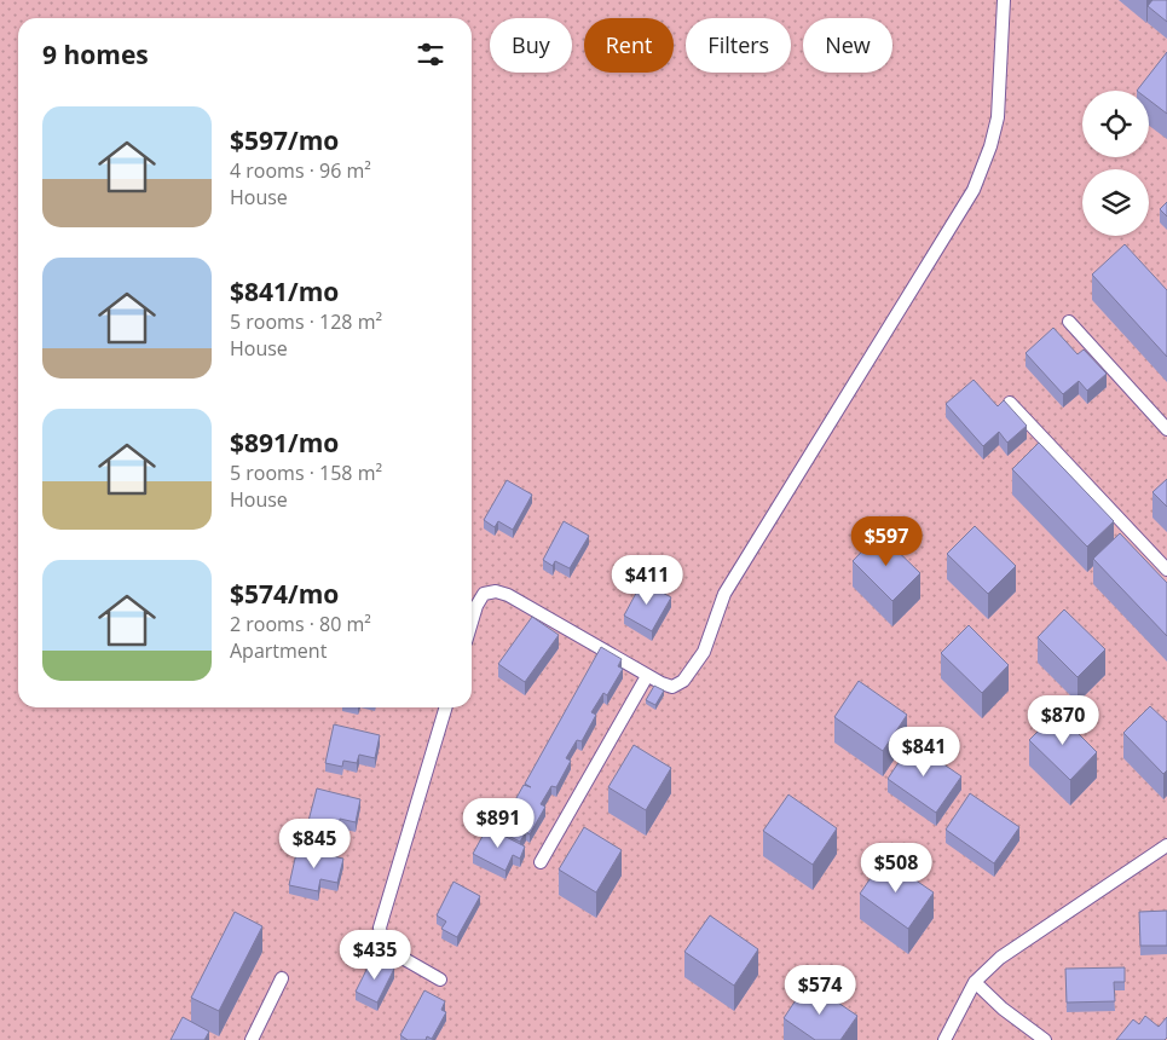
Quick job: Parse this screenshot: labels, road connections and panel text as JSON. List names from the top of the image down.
{
  "page": {
    "chip": [
      "Buy",
      "Rent",
      "Filters",
      "New"
    ],
    "heading": "9 homes",
    "list": [
      {
        "name": "$597/mo",
        "note": "4 rooms · 96 m² · House"
      },
      {
        "name": "$841/mo",
        "note": "5 rooms · 128 m² · House"
      },
      {
        "name": "$891/mo",
        "note": "5 rooms · 158 m² · House"
      },
      {
        "name": "$574/mo",
        "note": "2 rooms · 80 m² · Apartment"
      }
    ],
    "price": [
      "$597",
      "$411",
      "$870",
      "$841",
      "$891",
      "$845",
      "$508",
      "$435",
      "$574"
    ]
  }
}
